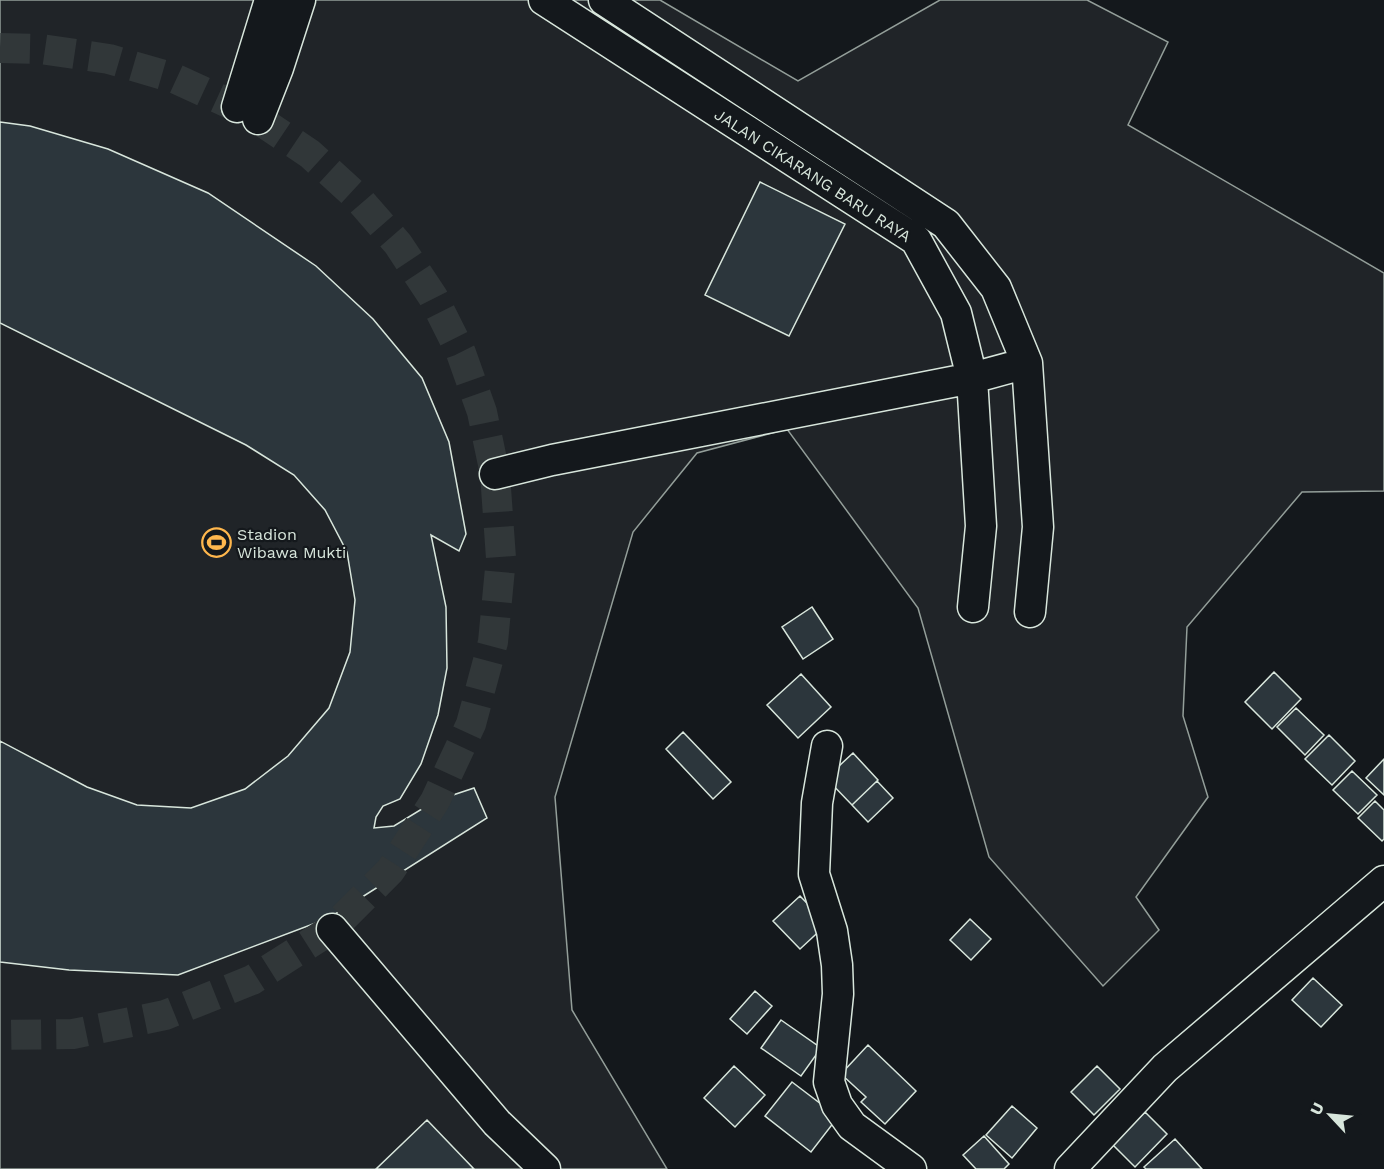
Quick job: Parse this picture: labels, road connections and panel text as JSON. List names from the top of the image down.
{
  "streets": {
    "street": ["JALAN CIKARANG BARU RAYA"]
  },
  "places": {
    "sports": ["Stadion Wibawa Mukti"]
  },
  "north": "top left"
}
